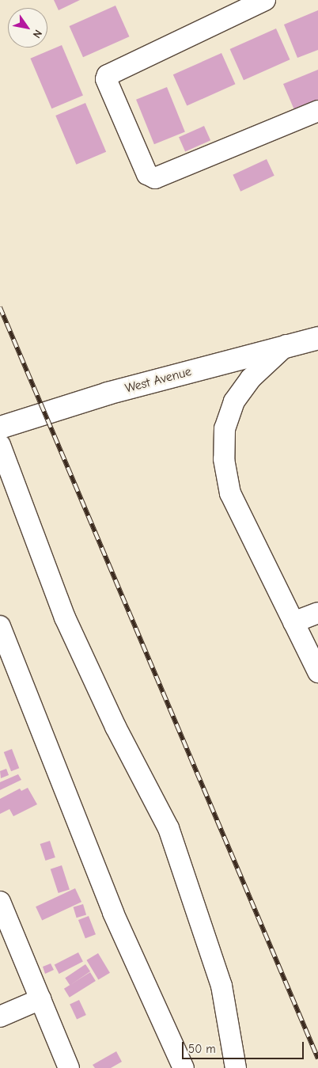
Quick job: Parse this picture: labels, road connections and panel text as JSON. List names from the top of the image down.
{
  "streets": {
    "main road": ["West Avenue"]
  },
  "scale_bar": "50 m",
  "north": "bottom right"
}
